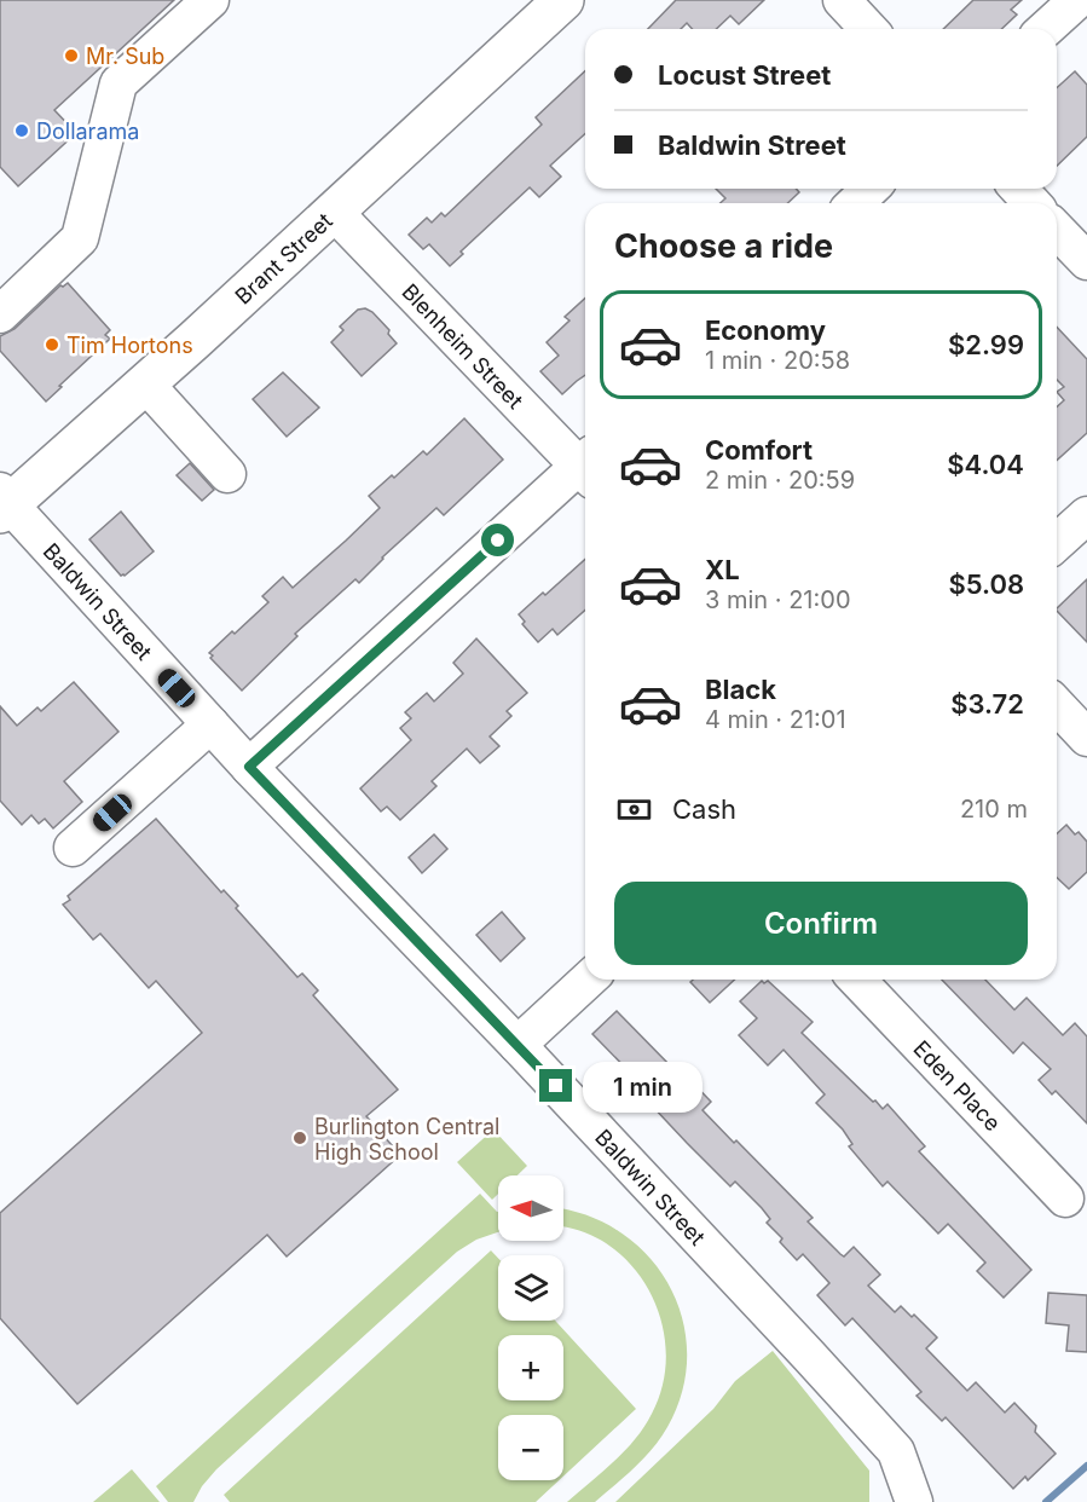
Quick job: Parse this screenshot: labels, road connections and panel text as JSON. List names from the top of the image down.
{
  "streets": {
    "main road": ["Brant Street"],
    "street": ["Blenheim Street", "Baldwin Street", "Eden Place"]
  },
  "crossings": [
    ["Brant Street", "Blenheim Street"],
    ["Brant Street", "Baldwin Street"]
  ],
  "places": [
    "Mr. Sub",
    "Dollarama",
    "Tim Hortons",
    "Burlington Central High School"
  ],
  "north": "left",
  "page": {
    "banner": ["Locust Street", "Baldwin Street"],
    "heading": "Choose a ride",
    "list": [
      {
        "name": "Economy",
        "note": "1 min · 20:58",
        "value": "$2.99"
      },
      {
        "name": "Comfort",
        "note": "2 min · 20:59",
        "value": "$4.04"
      },
      {
        "name": "XL",
        "note": "3 min · 21:00",
        "value": "$5.08"
      },
      {
        "name": "Black",
        "note": "4 min · 21:01",
        "value": "$3.72"
      }
    ],
    "pay": ["Cash", "210 m"],
    "buttons": "Confirm",
    "bubble": "1 min",
    "map_buttons": ["+", "−"]
  }
}
